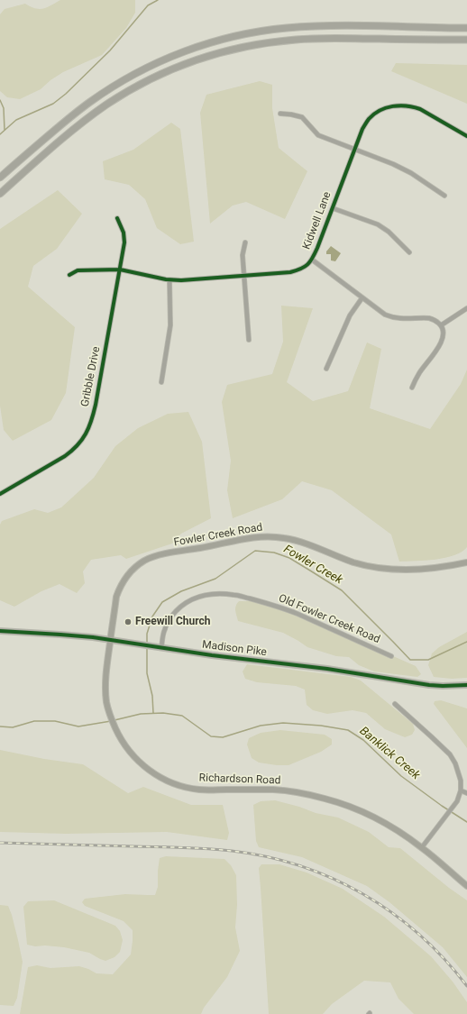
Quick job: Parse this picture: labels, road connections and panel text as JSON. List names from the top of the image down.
{
  "streets": {
    "main road": ["Fowler Creek Road", "Richardson Road"],
    "street": [
      "Kidwell Lane",
      "Gribble Drive",
      "Old Fowler Creek Road",
      "Madison Pike"
    ]
  },
  "crossings": [
    ["Kidwell Lane", "Gribble Drive"],
    ["Fowler Creek Road", "Madison Pike"],
    ["Fowler Creek Road", "Richardson Road"],
    ["Old Fowler Creek Road", "Madison Pike"],
    ["Madison Pike", "Richardson Road"]
  ],
  "water": ["Fowler Creek", "Banklick Creek"],
  "places": ["Freewill Church"]
}
